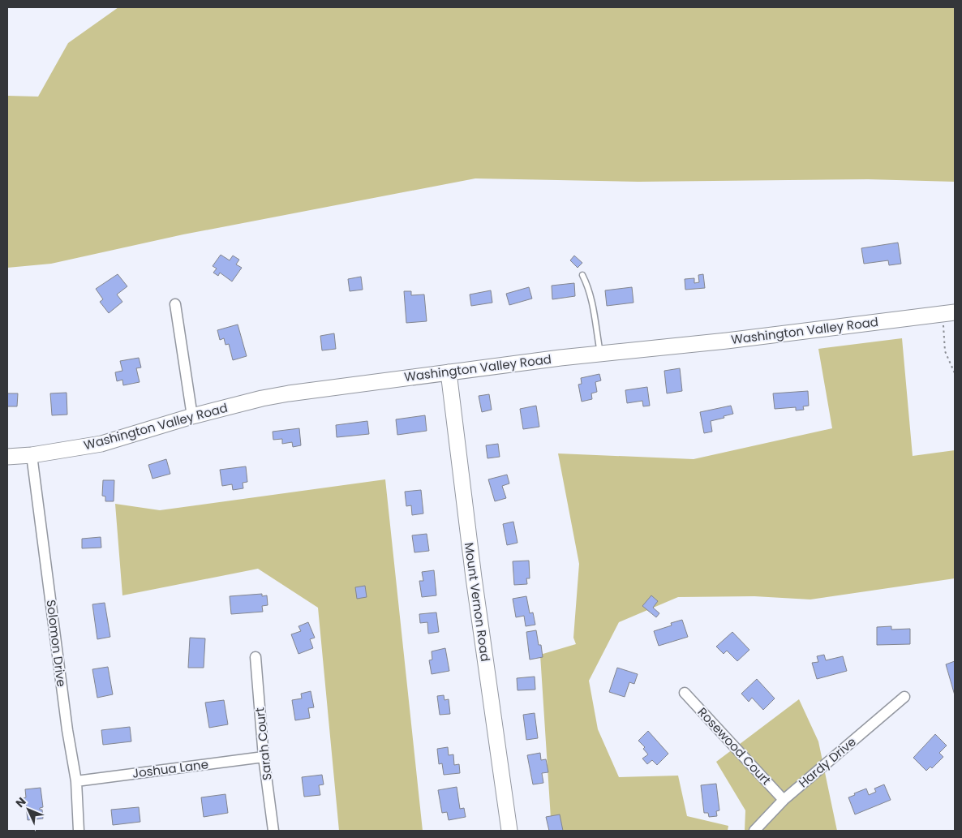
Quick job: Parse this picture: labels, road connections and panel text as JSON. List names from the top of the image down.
{
  "streets": {
    "street": [
      "Washington Valley Road",
      "Mount Vernon Road",
      "Solomon Drive",
      "Sarah Court",
      "Rosewood Court",
      "Hardy Drive",
      "Joshua Lane"
    ]
  },
  "crossings": [
    ["Washington Valley Road", "Mount Vernon Road"],
    ["Washington Valley Road", "Solomon Drive"],
    ["Solomon Drive", "Joshua Lane"],
    ["Sarah Court", "Joshua Lane"],
    ["Rosewood Court", "Hardy Drive"]
  ],
  "north": "top left"
}
